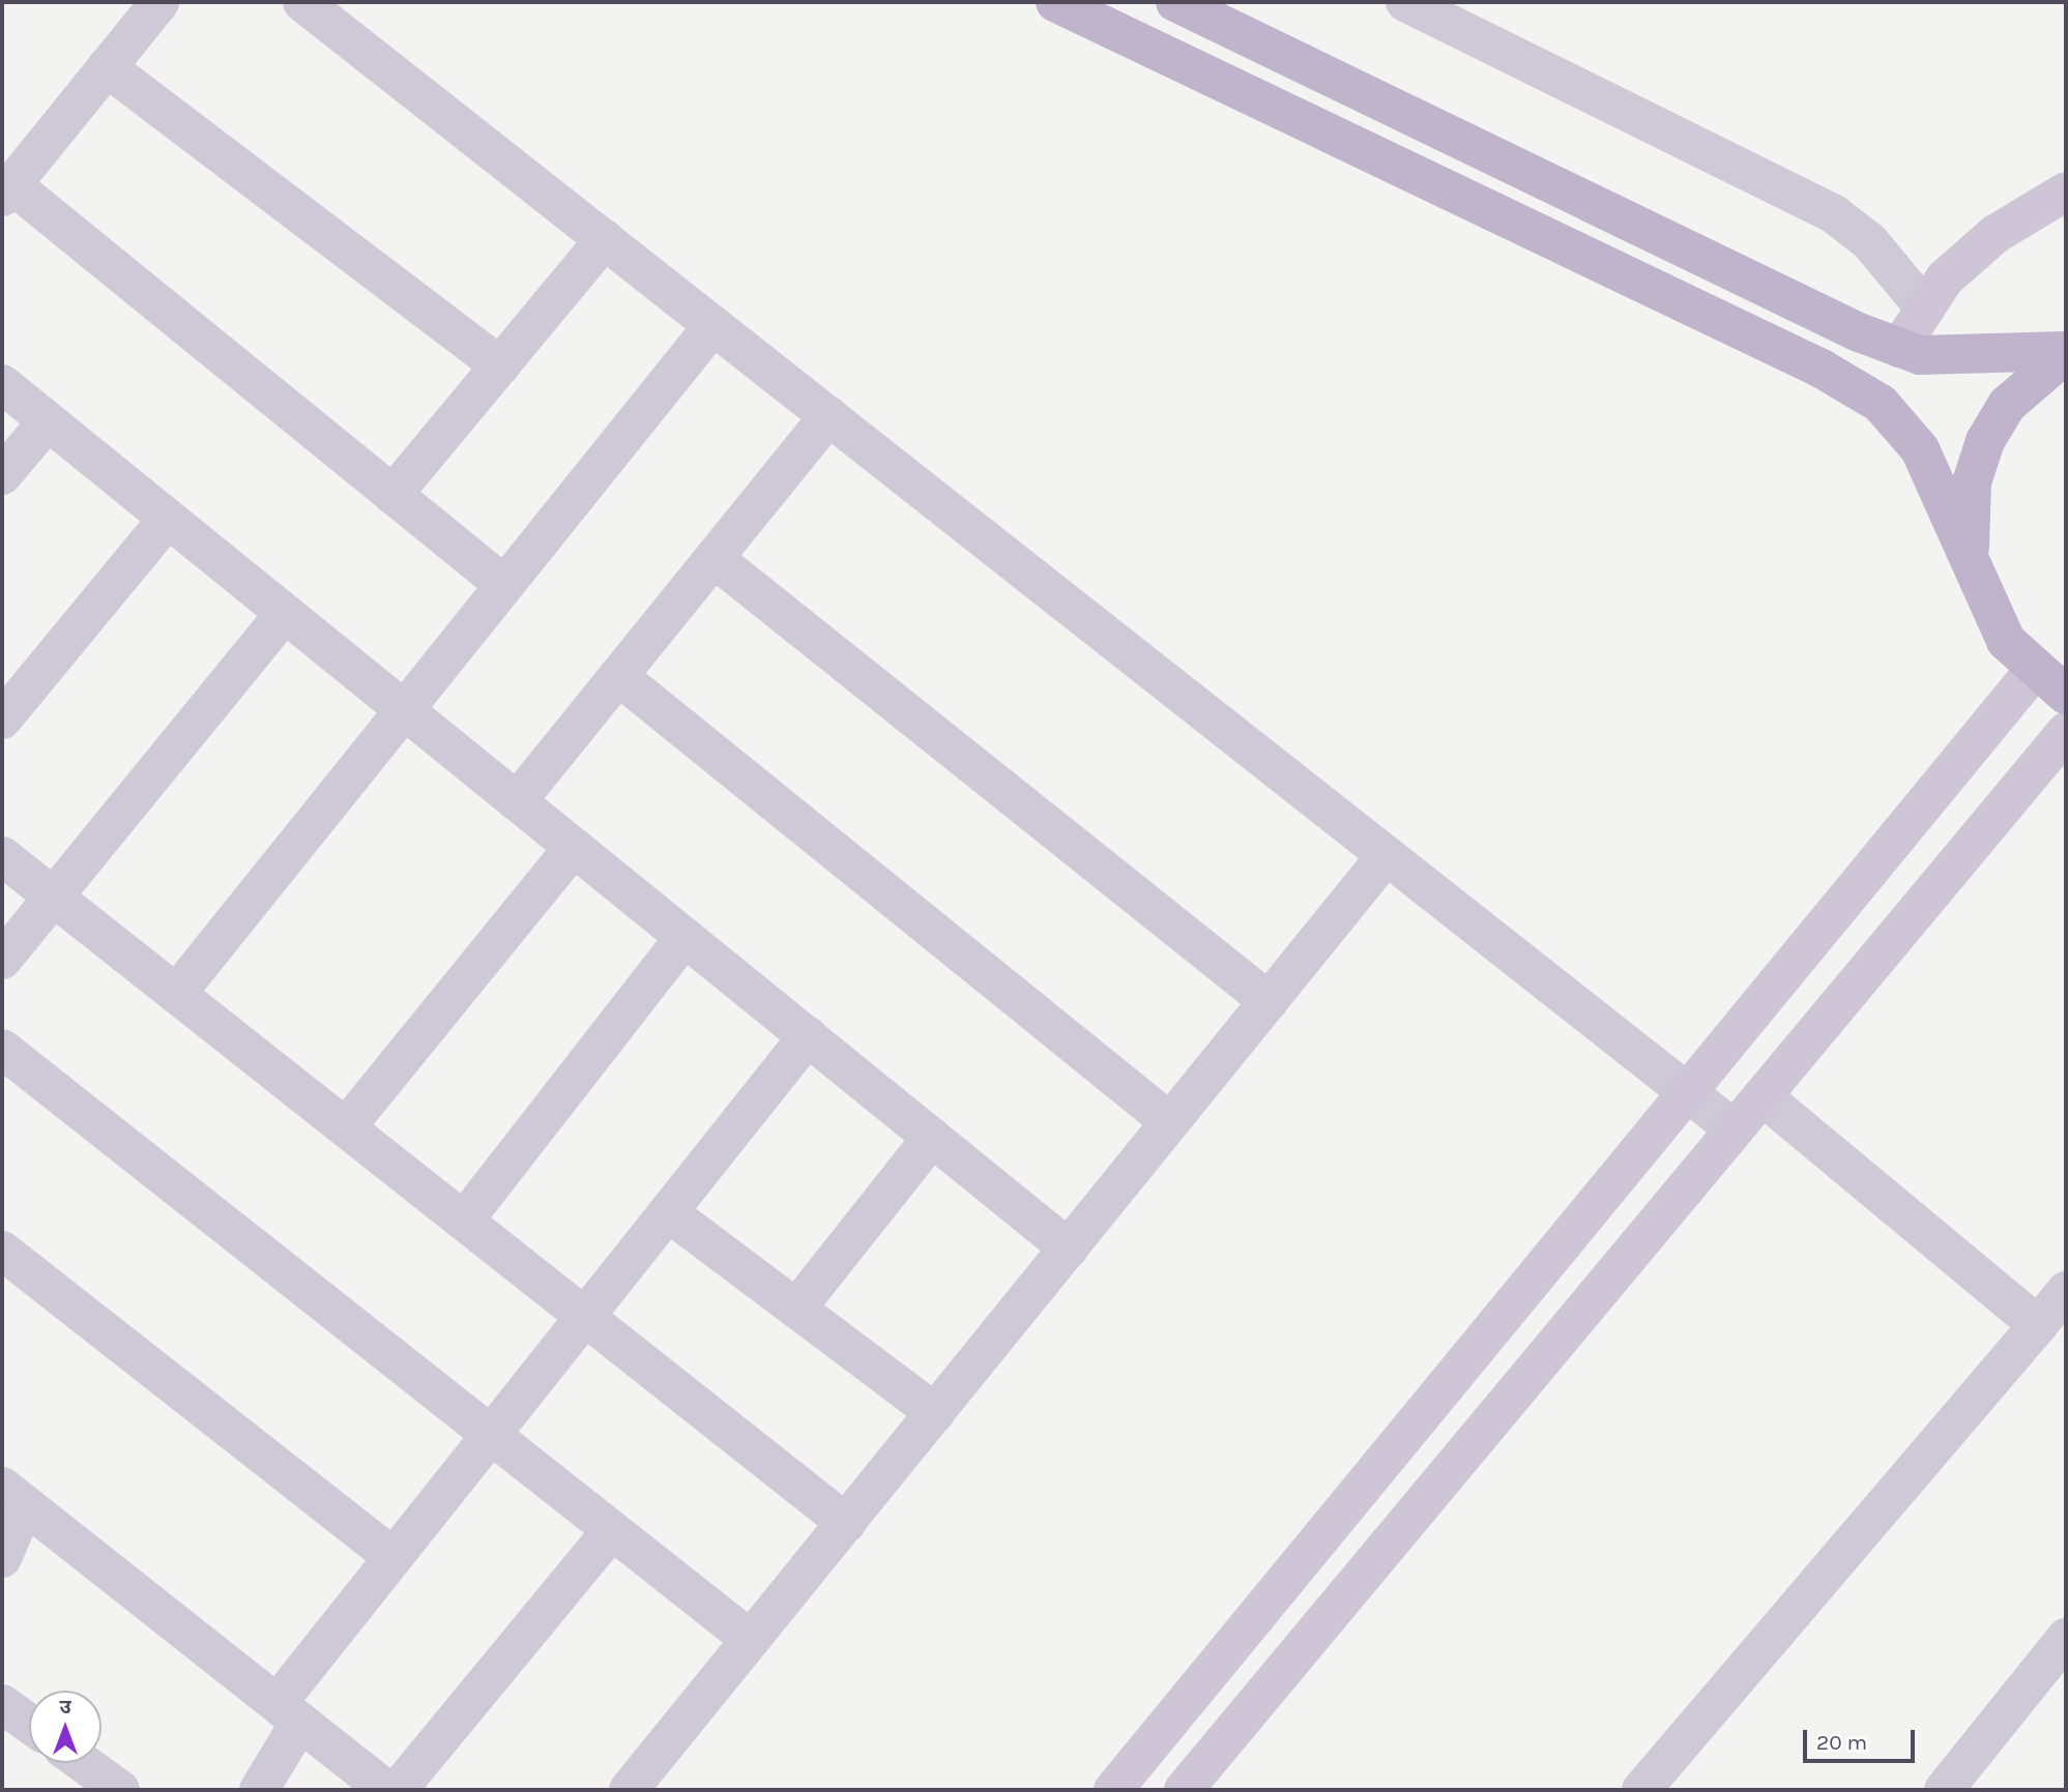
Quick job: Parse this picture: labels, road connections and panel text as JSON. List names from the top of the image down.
{
  "scale_bar": "20 m",
  "north": "top"
}
